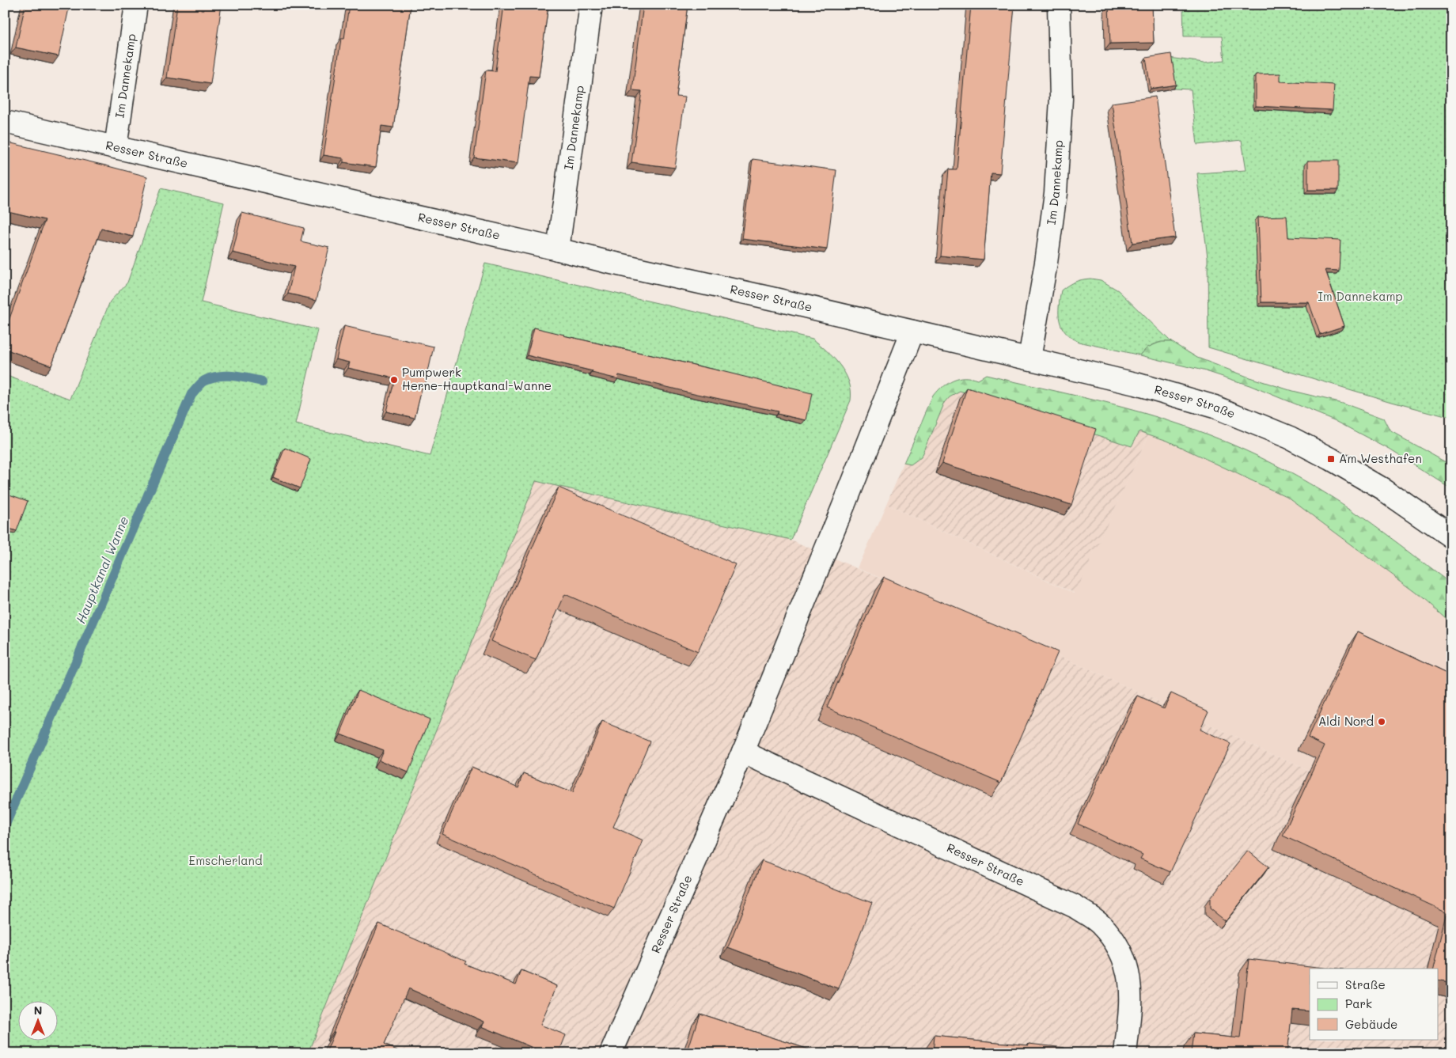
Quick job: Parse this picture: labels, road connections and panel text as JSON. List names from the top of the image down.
{
  "streets": {
    "street": ["Im Dannekamp", "Resser Straße"]
  },
  "crossings": [
    ["Im Dannekamp", "Resser Straße"]
  ],
  "water": ["Hauptkanal Wanne"],
  "parks": ["Im Dannekamp", "Emscherland"],
  "places": {
    "other": ["Pumpwerk Herne-Hauptkanal-Wanne", "Aldi Nord"],
    "transit": ["Am Westhafen"]
  },
  "legend": ["Straße", "Park", "Gebäude"],
  "north": "top"
}
